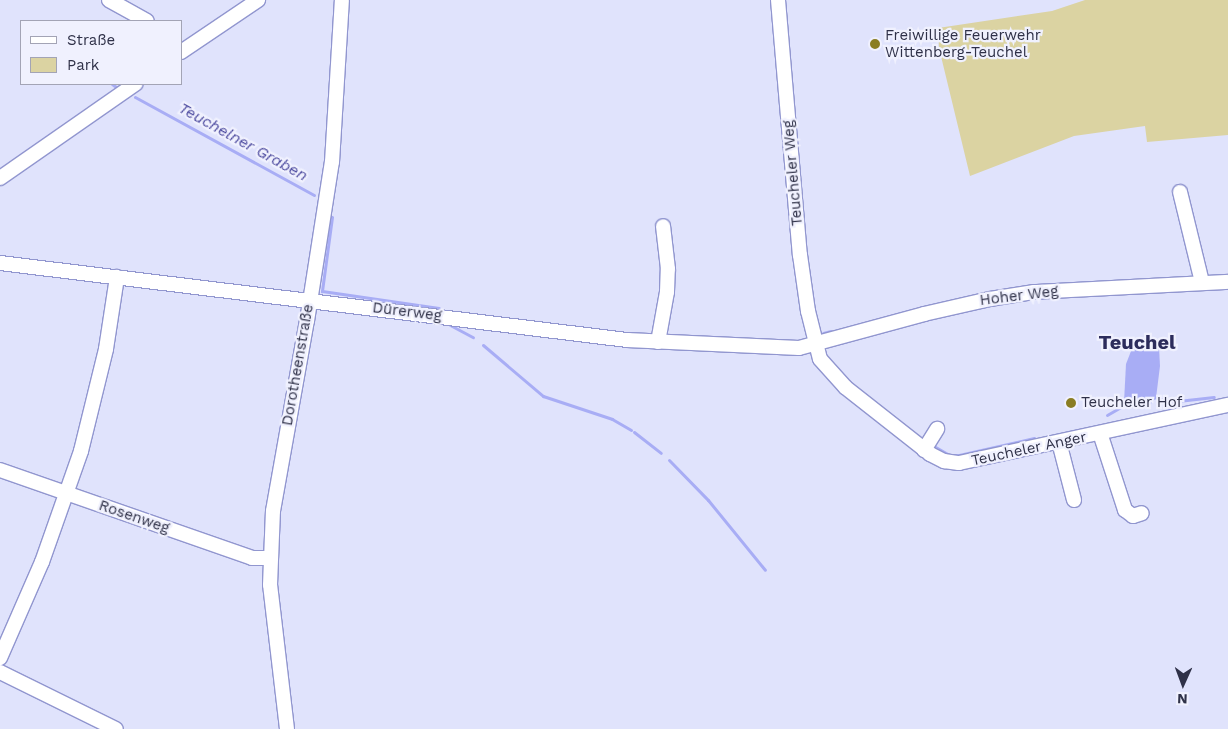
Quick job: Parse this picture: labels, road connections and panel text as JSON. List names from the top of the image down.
{
  "streets": {
    "street": [
      "Teucheler Weg",
      "Hoher Weg",
      "Dürerweg",
      "Dorotheenstraße",
      "Teucheler Anger",
      "Rosenweg"
    ]
  },
  "crossings": [
    ["Teucheler Weg", "Hoher Weg"],
    ["Teucheler Weg", "Dürerweg"],
    ["Teucheler Weg", "Teucheler Anger"],
    ["Hoher Weg", "Dürerweg"],
    ["Hoher Weg", "Teucheler Anger"],
    ["Dürerweg", "Dorotheenstraße"],
    ["Dürerweg", "Teucheler Anger"],
    ["Dorotheenstraße", "Rosenweg"]
  ],
  "districts": ["Teuchel"],
  "water": ["Teuchelner Graben"],
  "places": ["Freiwillige Feuerwehr Wittenberg-Teuchel", "Teucheler Hof"],
  "legend": ["Straße", "Park"],
  "north": "bottom"
}
